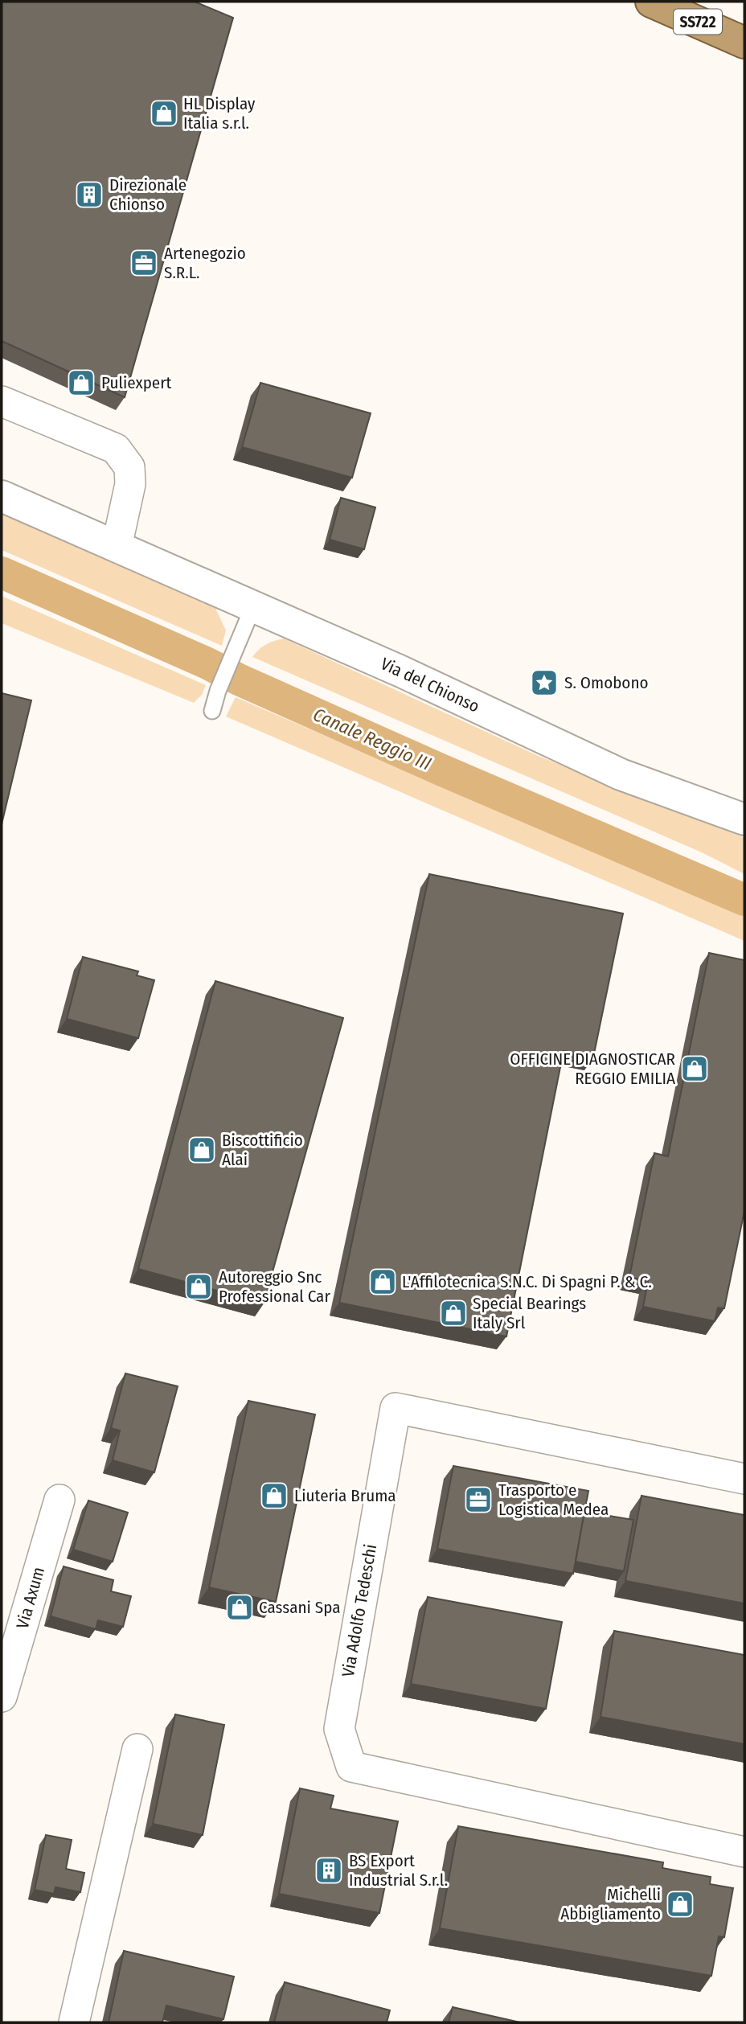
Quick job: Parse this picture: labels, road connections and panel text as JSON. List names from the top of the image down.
{
  "streets": {
    "highway": ["SS722"],
    "main road": ["Via del Chionso"],
    "street": ["Via Axum", "Via Adolfo Tedeschi"]
  },
  "water": ["Canale Reggio III"],
  "places": {
    "shop": [
      "HL Display Italia s.r.l.",
      "Puliexpert",
      "OFFICINE DIAGNOSTICAR REGGIO EMILIA",
      "Biscottificio Alai",
      "L'Affilotecnica S.N.C. Di Spagni P. & C.",
      "Autoreggio Snc Professional Car",
      "Special Bearings Italy Srl",
      "Liuteria Bruma",
      "Cassani Spa",
      "Michelli Abbigliamento"
    ],
    "building": ["Direzionale Chionso", "BS Export Industrial S.r.l."],
    "office": ["Artenegozio S.R.L.", "Trasporto e Logistica Medea"],
    "place": ["S. Omobono"]
  }
}
